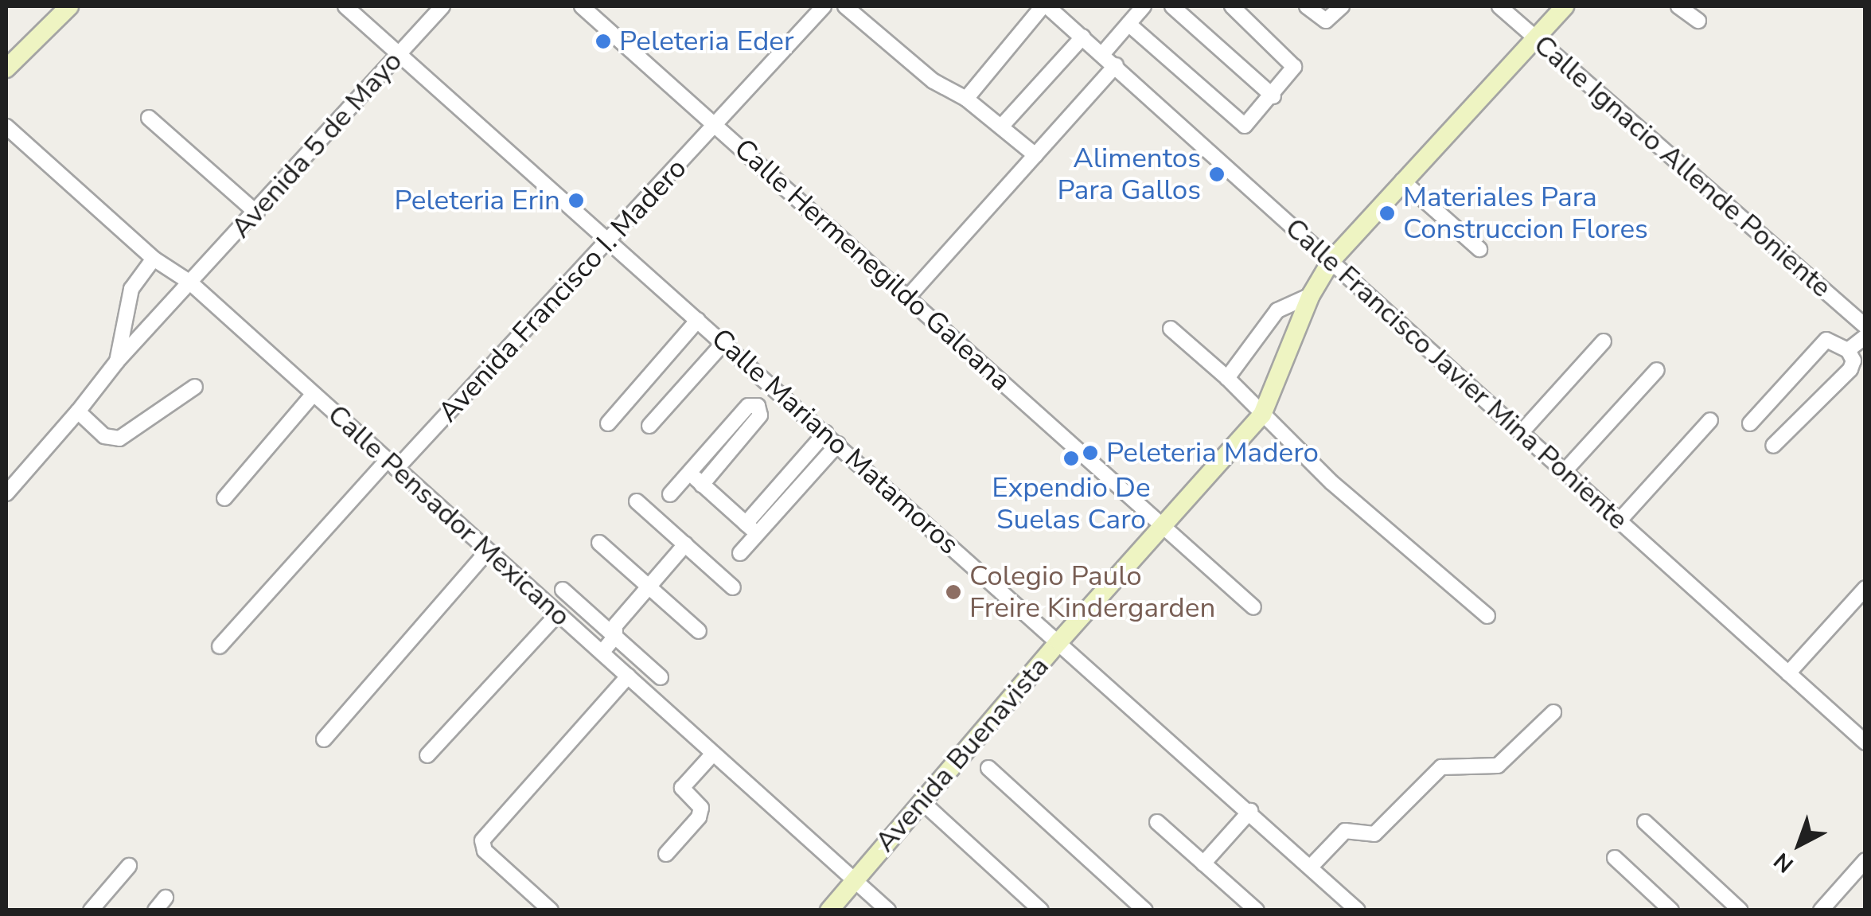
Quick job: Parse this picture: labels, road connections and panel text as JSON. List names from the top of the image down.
{
  "streets": {
    "main road": ["Avenida Buenavista"],
    "street": [
      "Avenida 5 de Mayo",
      "Calle Ignacio Allende Poniente",
      "Calle Hermenegildo Galeana",
      "Avenida Francisco I. Madero",
      "Calle Francisco Javier Mina Poniente",
      "Calle Mariano Matamoros",
      "Calle Pensador Mexicano"
    ]
  },
  "crossings": [
    ["Avenida 5 de Mayo", "Calle Mariano Matamoros"],
    ["Avenida 5 de Mayo", "Calle Pensador Mexicano"],
    ["Calle Ignacio Allende Poniente", "Avenida Buenavista"],
    ["Calle Hermenegildo Galeana", "Avenida Francisco I. Madero"],
    ["Calle Hermenegildo Galeana", "Avenida Buenavista"],
    ["Avenida Francisco I. Madero", "Calle Mariano Matamoros"],
    ["Avenida Francisco I. Madero", "Calle Pensador Mexicano"],
    ["Calle Francisco Javier Mina Poniente", "Avenida Buenavista"],
    ["Calle Mariano Matamoros", "Avenida Buenavista"],
    ["Calle Pensador Mexicano", "Avenida Buenavista"]
  ],
  "places": [
    "Peleteria Eder",
    "Alimentos Para Gallos",
    "Peleteria Erin",
    "Materiales Para Construccion Flores",
    "Peleteria Madero",
    "Expendio De Suelas Caro",
    "Colegio Paulo Freire Kindergarden"
  ],
  "north": "bottom left"
}
